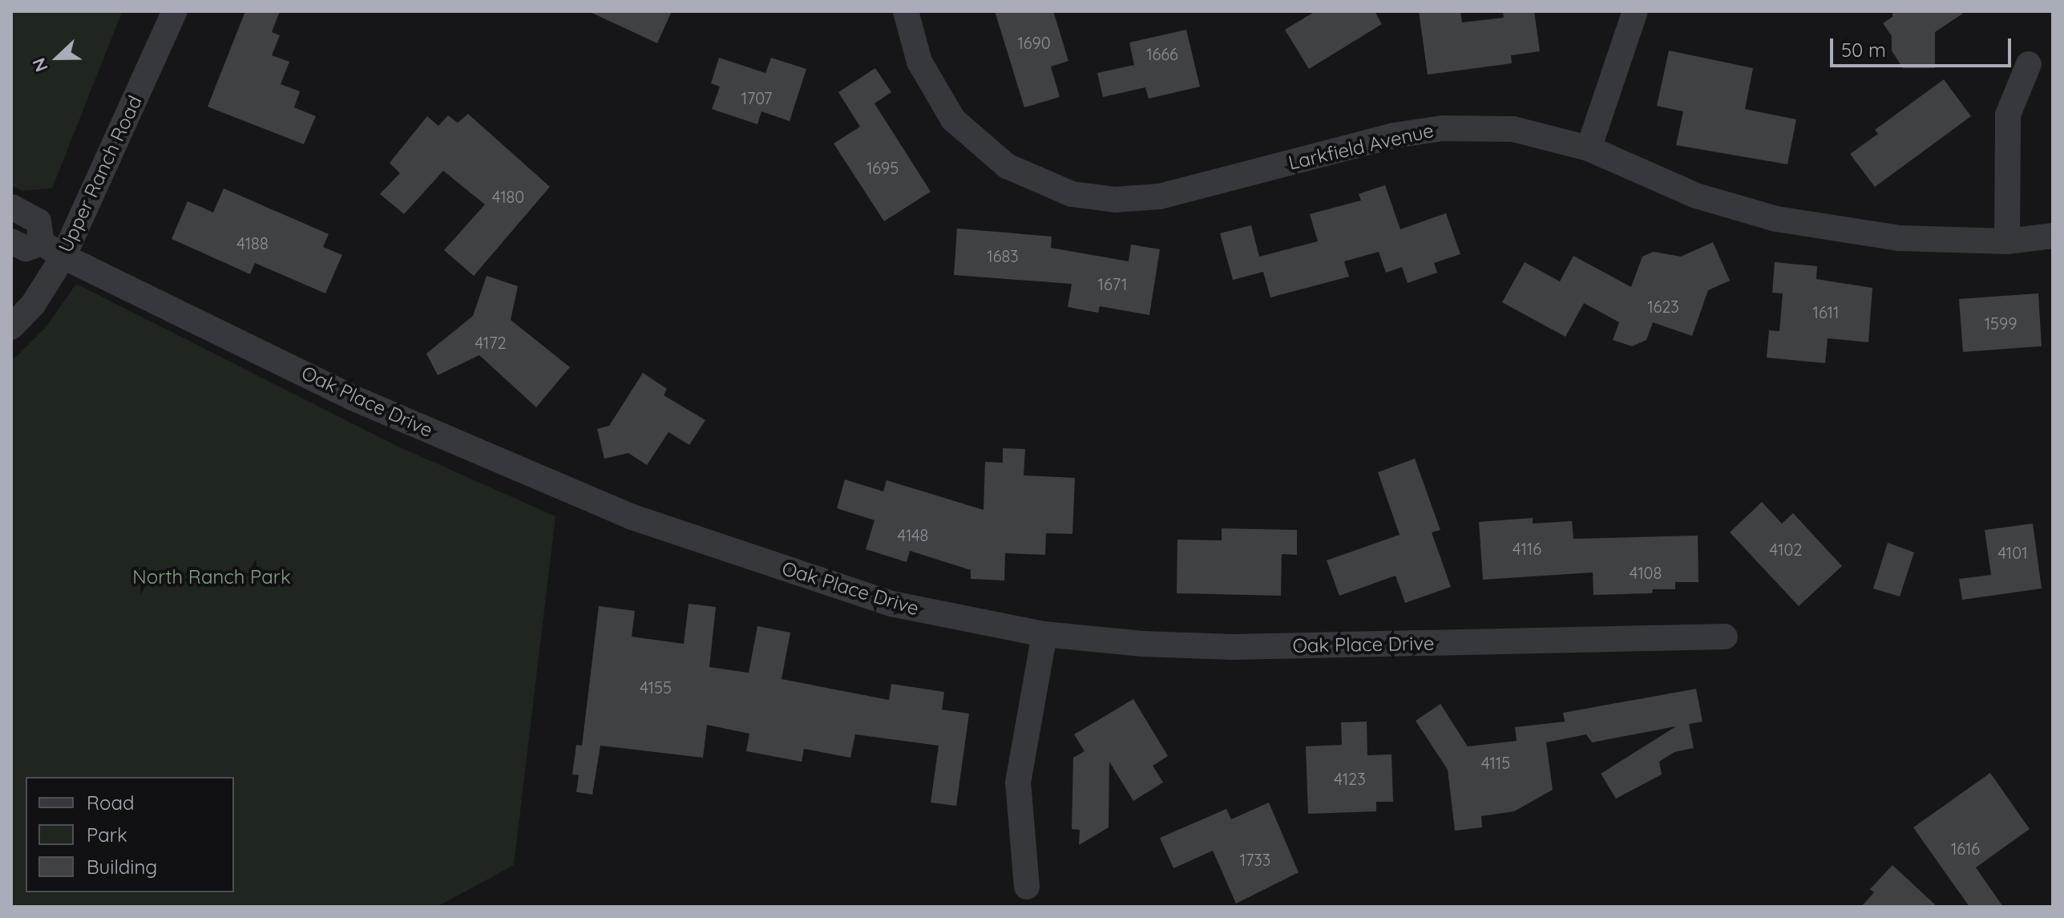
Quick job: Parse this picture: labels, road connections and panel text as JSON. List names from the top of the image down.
{
  "streets": {
    "street": ["Larkfield Avenue", "Upper Ranch Road", "Oak Place Drive"]
  },
  "crossings": [
    ["Upper Ranch Road", "Oak Place Drive"]
  ],
  "parks": ["North Ranch Park"],
  "house_numbers": [
    "1690",
    "1666",
    "1707",
    "1695",
    "4180",
    "4188",
    "1683",
    "1671",
    "1623",
    "1611",
    "1599",
    "4172",
    "4148",
    "4116",
    "4102",
    "4101",
    "4108",
    "4155",
    "4115",
    "4123",
    "1616",
    "1733"
  ],
  "legend": ["Road", "Park", "Building"],
  "scale_bar": "50 m",
  "north": "left"
}
